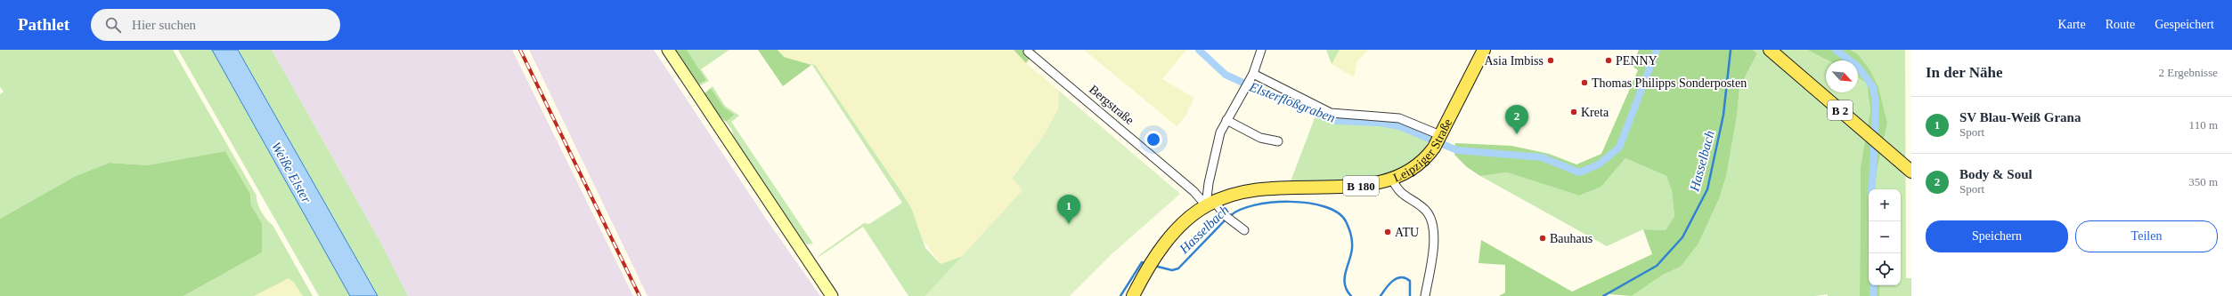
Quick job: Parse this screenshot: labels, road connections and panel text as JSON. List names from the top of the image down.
{
  "streets": {
    "main road": ["B 2", "Leipziger Straße", "B 180"],
    "street": ["Bergstraße"]
  },
  "crossings": [
    ["Bergstraße", "Leipziger Straße"]
  ],
  "water": ["Elsterfloßgraben", "Hasselbach", "Weiße Elster"],
  "places": [
    "Asia Imbiss",
    "PENNY",
    "Thomas Philipps Sonderposten",
    "Kreta",
    "ATU",
    "Bauhaus"
  ],
  "north": "bottom right",
  "page": {
    "header": "Pathlet",
    "search": "Hier suchen",
    "nav": ["Karte", "Route", "Gespeichert"],
    "heading": ["In der Nähe", "2 Ergebnisse"],
    "list": [
      {
        "mark": "1",
        "name": "SV Blau-Weiß Grana",
        "note": "Sport",
        "value": "110 m"
      },
      {
        "mark": "2",
        "name": "Body & Soul",
        "note": "Sport",
        "value": "350 m"
      }
    ],
    "pins": ["2", "1"],
    "map_buttons": ["+", "−"],
    "buttons": ["Speichern", "Teilen"]
  }
}
